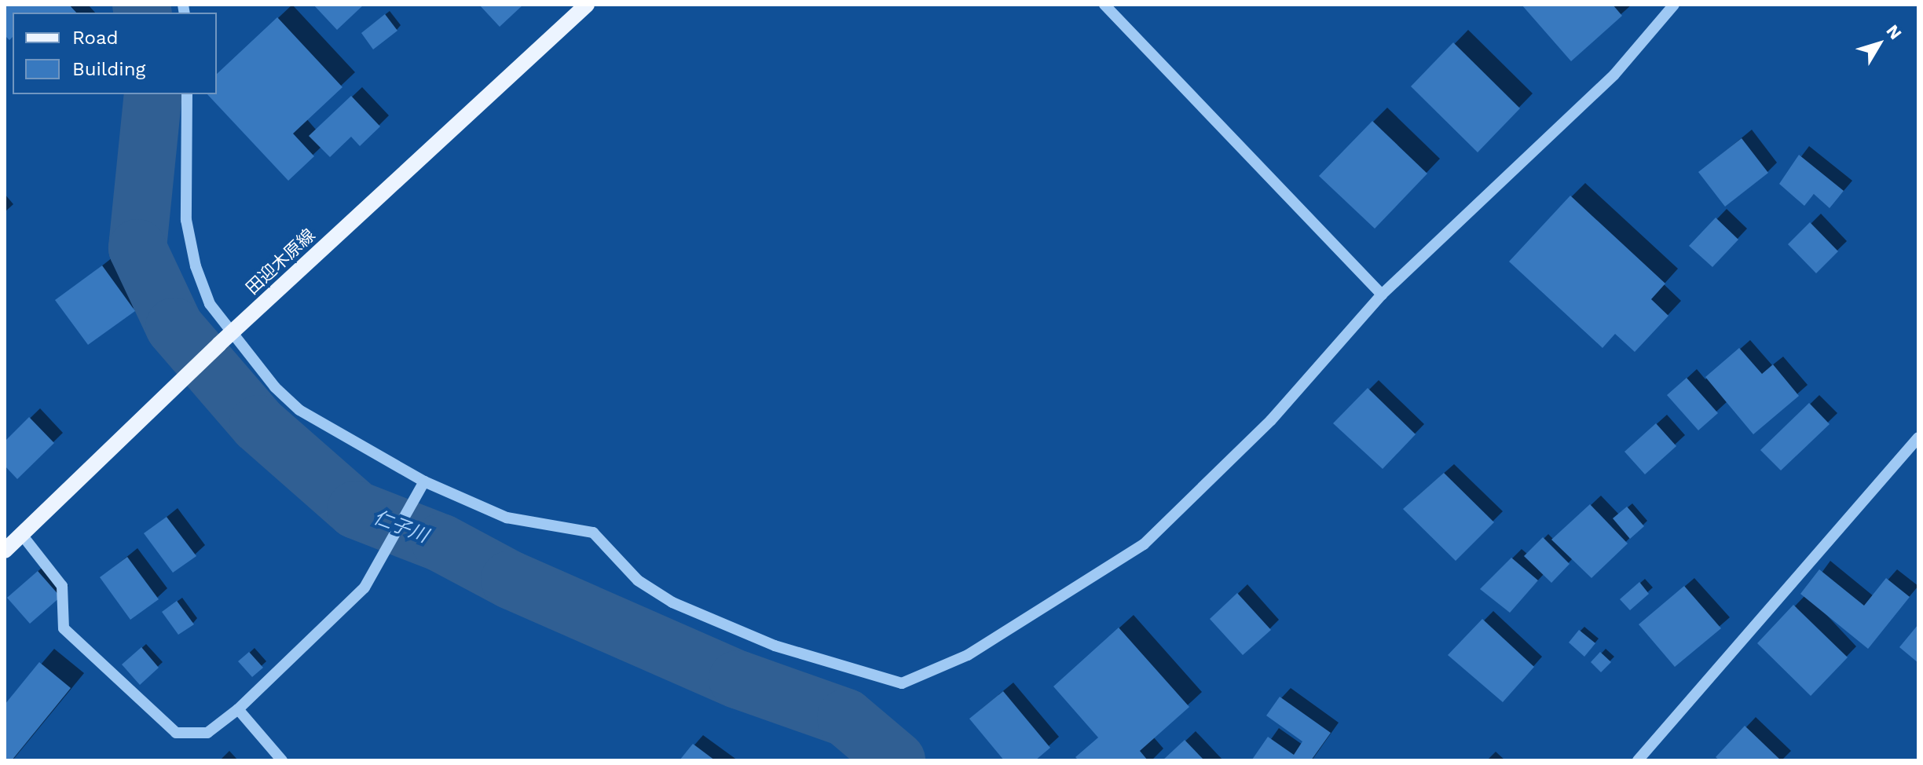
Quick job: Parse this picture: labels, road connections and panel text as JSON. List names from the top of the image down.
{
  "streets": {
    "main road": ["田迎木原線"]
  },
  "water": ["仁子川"],
  "legend": ["Road", "Building"],
  "north": "top right"
}
